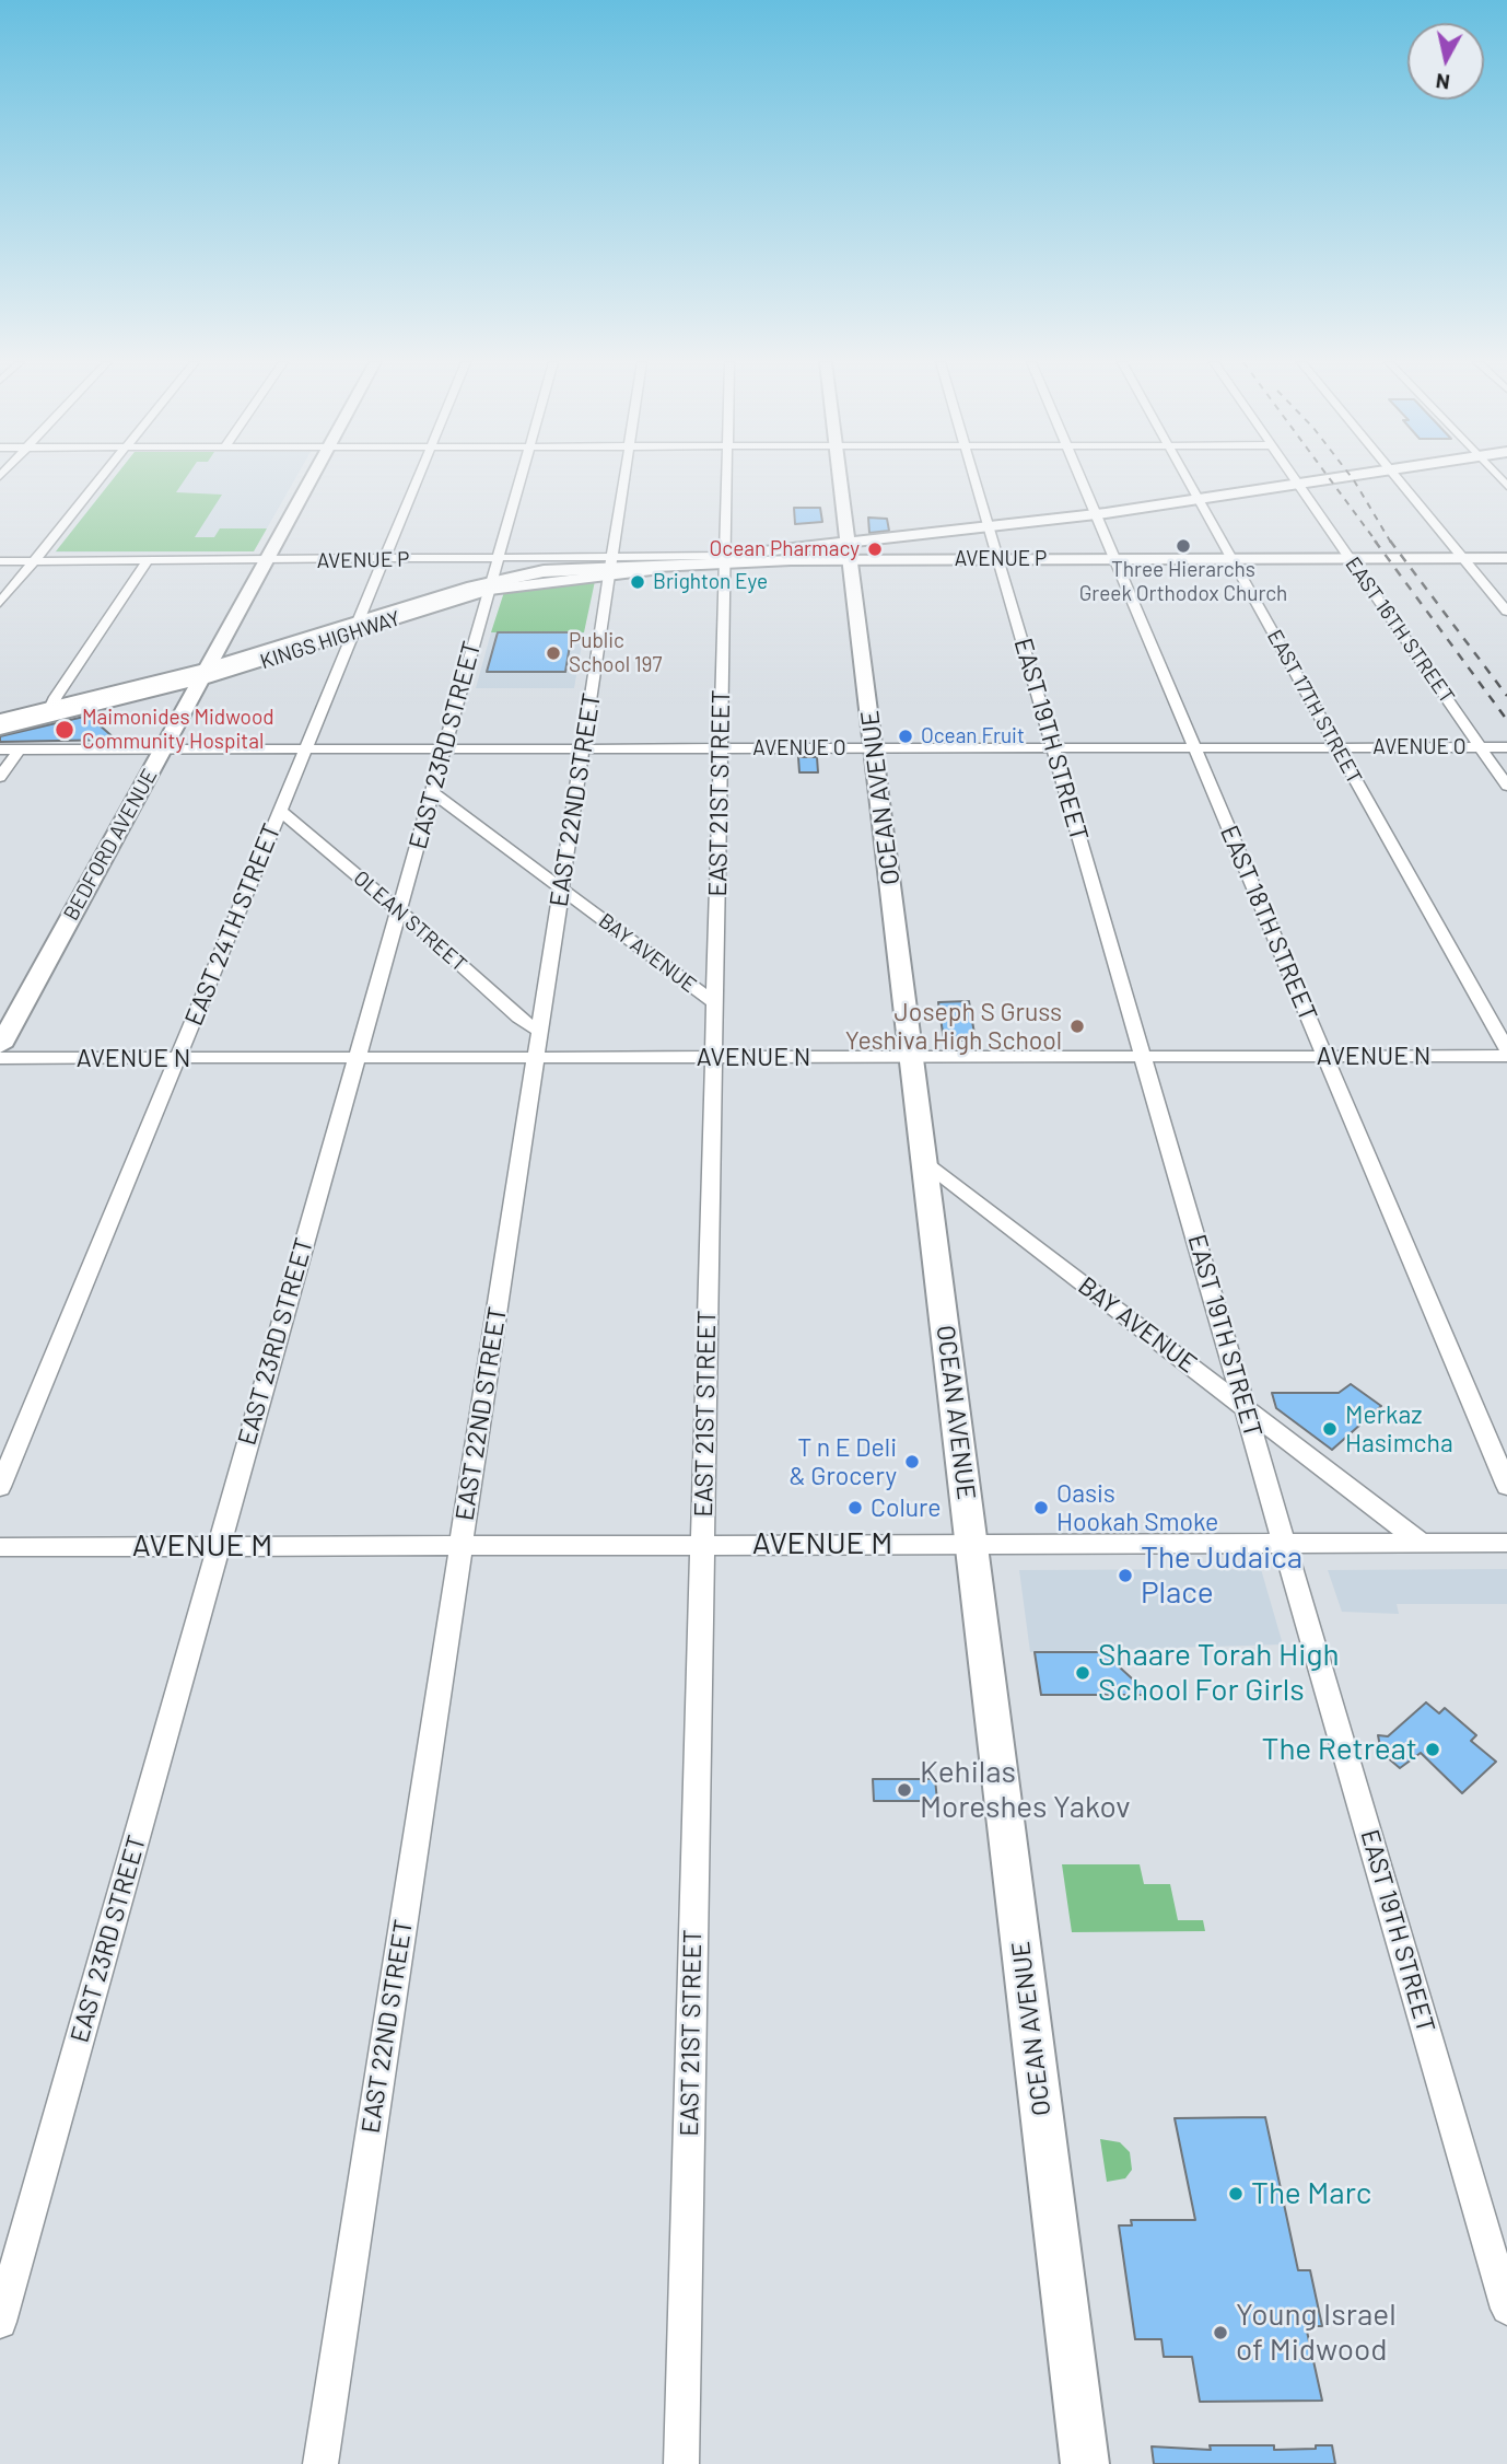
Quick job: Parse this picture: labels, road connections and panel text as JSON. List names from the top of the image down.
{
  "streets": {
    "main road": [
      "AVENUE P",
      "KINGS HIGHWAY",
      "OCEAN AVENUE",
      "BEDFORD AVENUE"
    ],
    "street": [
      "EAST 16TH STREET",
      "EAST 17TH STREET",
      "EAST 19TH STREET",
      "EAST 23RD STREET",
      "AVENUE O",
      "EAST 21ST STREET",
      "EAST 22ND STREET",
      "OLEAN STREET",
      "EAST 18TH STREET",
      "EAST 24TH STREET",
      "BAY AVENUE",
      "AVENUE N",
      "AVENUE M"
    ]
  },
  "crossings": [
    ["AVENUE P", "EAST 16TH STREET"],
    ["AVENUE P", "KINGS HIGHWAY"],
    ["AVENUE P", "EAST 17TH STREET"],
    ["AVENUE P", "EAST 19TH STREET"],
    ["AVENUE P", "EAST 23RD STREET"],
    ["AVENUE P", "EAST 21ST STREET"],
    ["AVENUE P", "OCEAN AVENUE"],
    ["AVENUE P", "EAST 22ND STREET"],
    ["AVENUE P", "BEDFORD AVENUE"],
    ["AVENUE P", "EAST 18TH STREET"],
    ["AVENUE P", "EAST 24TH STREET"],
    ["EAST 16TH STREET", "AVENUE O"],
    ["KINGS HIGHWAY", "EAST 23RD STREET"],
    ["KINGS HIGHWAY", "EAST 21ST STREET"],
    ["KINGS HIGHWAY", "EAST 22ND STREET"],
    ["KINGS HIGHWAY", "BEDFORD AVENUE"],
    ["KINGS HIGHWAY", "EAST 24TH STREET"],
    ["EAST 17TH STREET", "AVENUE O"],
    ["EAST 17TH STREET", "AVENUE N"],
    ["EAST 19TH STREET", "AVENUE O"],
    ["EAST 19TH STREET", "BAY AVENUE"],
    ["EAST 19TH STREET", "AVENUE N"],
    ["EAST 19TH STREET", "AVENUE M"],
    ["EAST 23RD STREET", "AVENUE O"],
    ["EAST 23RD STREET", "OLEAN STREET"],
    ["EAST 23RD STREET", "BAY AVENUE"],
    ["EAST 23RD STREET", "AVENUE N"],
    ["EAST 23RD STREET", "AVENUE M"],
    ["AVENUE O", "EAST 21ST STREET"],
    ["AVENUE O", "OCEAN AVENUE"],
    ["AVENUE O", "EAST 22ND STREET"],
    ["AVENUE O", "BEDFORD AVENUE"],
    ["AVENUE O", "EAST 18TH STREET"],
    ["AVENUE O", "EAST 24TH STREET"],
    ["EAST 21ST STREET", "BAY AVENUE"],
    ["EAST 21ST STREET", "AVENUE N"],
    ["EAST 21ST STREET", "AVENUE M"],
    ["OCEAN AVENUE", "BAY AVENUE"],
    ["OCEAN AVENUE", "AVENUE N"],
    ["OCEAN AVENUE", "AVENUE M"],
    ["EAST 22ND STREET", "OLEAN STREET"],
    ["EAST 22ND STREET", "BAY AVENUE"],
    ["EAST 22ND STREET", "AVENUE N"],
    ["EAST 22ND STREET", "AVENUE M"],
    ["OLEAN STREET", "EAST 24TH STREET"],
    ["EAST 18TH STREET", "AVENUE N"],
    ["EAST 24TH STREET", "AVENUE N"],
    ["BAY AVENUE", "AVENUE M"]
  ],
  "places": [
    "Three Hierarchs Greek Orthodox Church",
    "Ocean Pharmacy",
    "Brighton Eye",
    "Public School 197",
    "Maimonides Midwood Community Hospital",
    "Ocean Fruit",
    "Joseph S Gruss Yeshiva High School",
    "Merkaz Hasimcha",
    "T n E Deli & Grocery",
    "Colure",
    "Oasis Hookah Smoke",
    "The Judaica Place",
    "Shaare Torah High School For Girls",
    "The Retreat",
    "Kehilas Moreshes Yakov",
    "The Marc",
    "Young Israel of Midwood"
  ],
  "north": "bottom"
}
